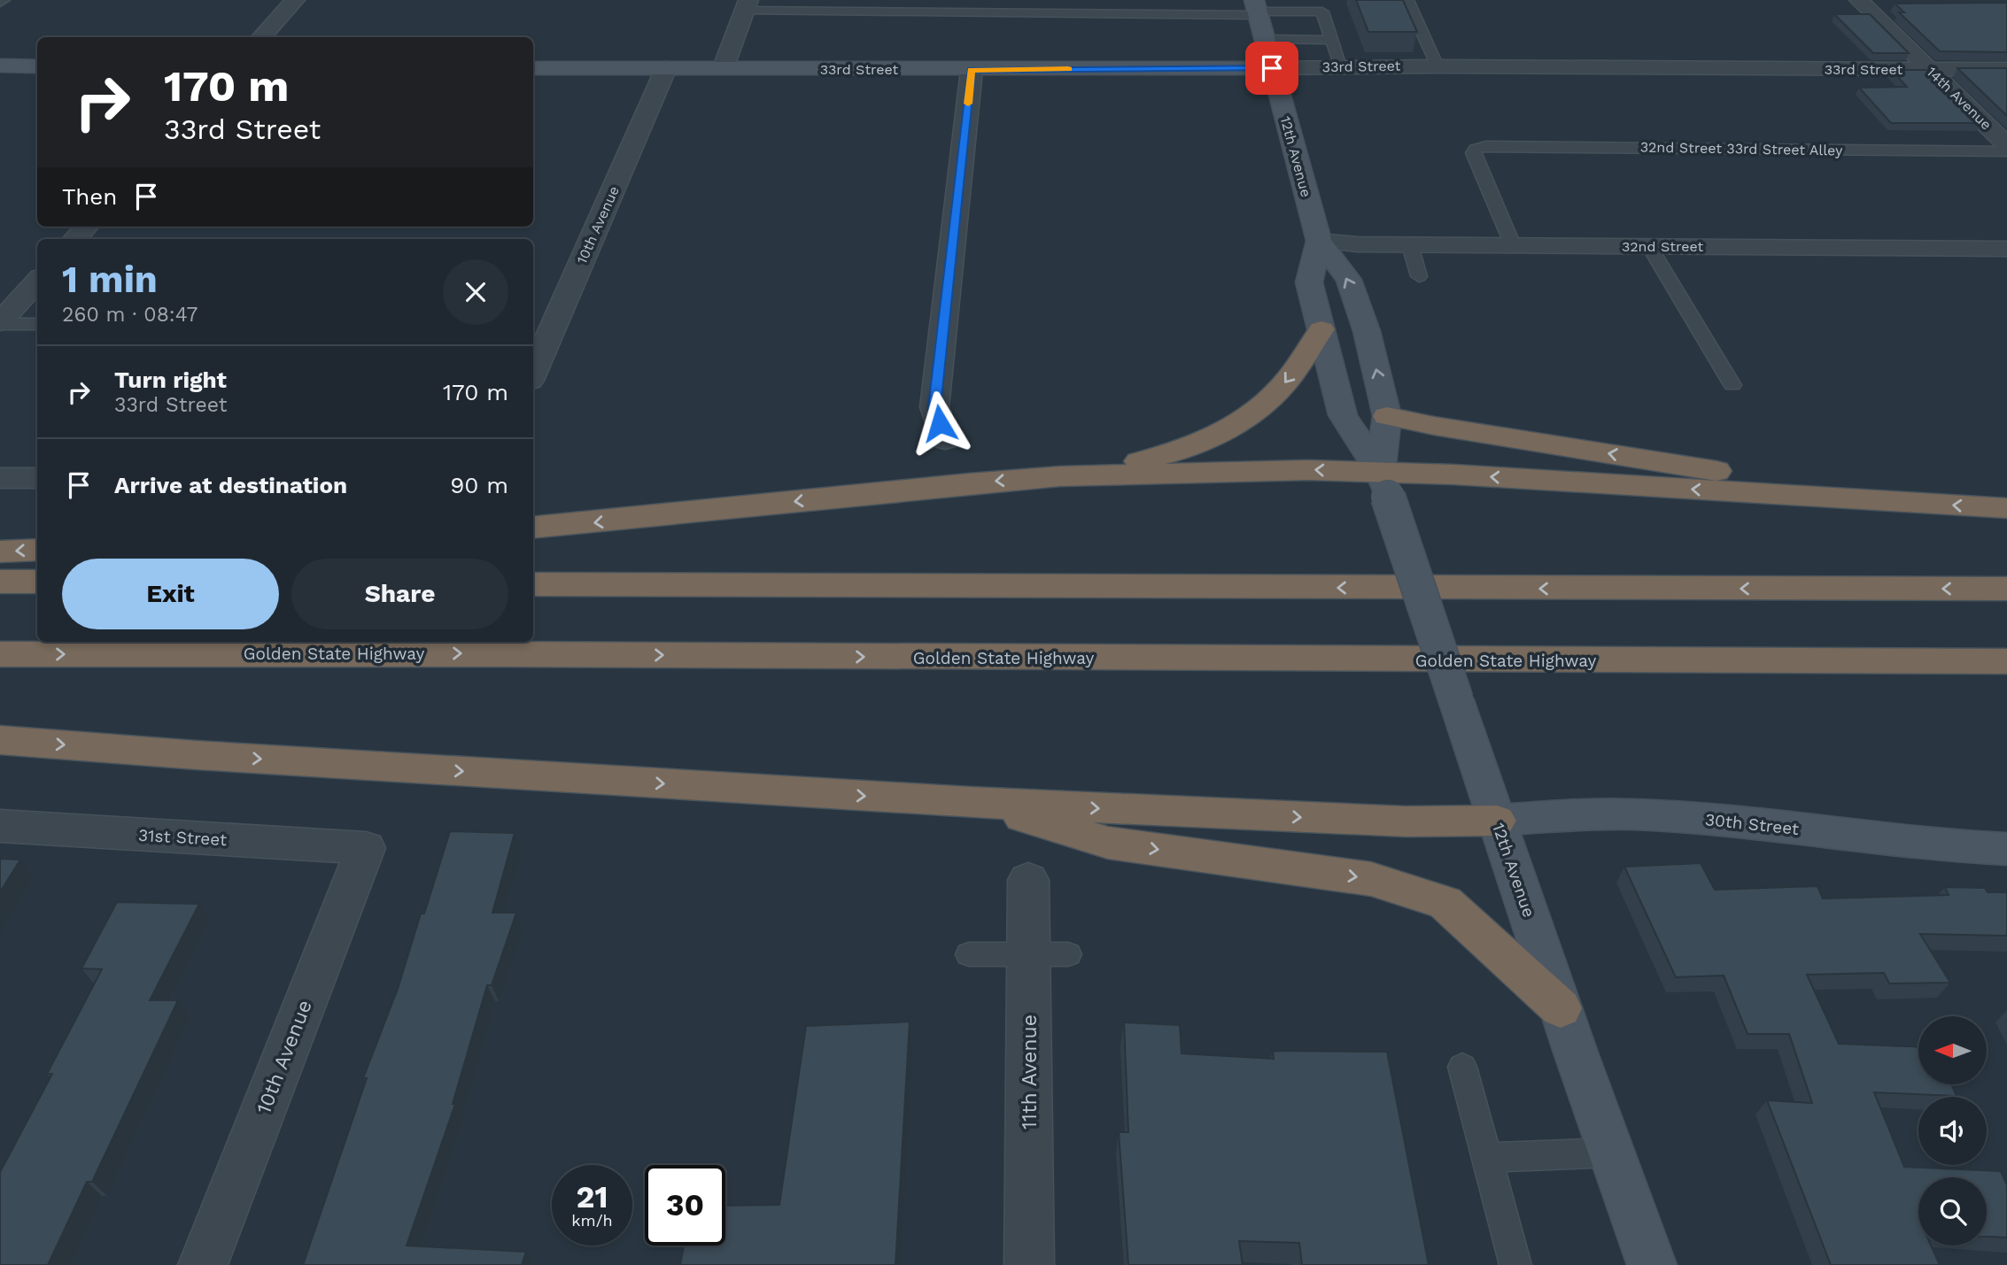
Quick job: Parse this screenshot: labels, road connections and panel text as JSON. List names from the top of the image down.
{
  "streets": {
    "highway": ["Golden State Highway"],
    "main road": ["33rd Street", "12th Avenue", "30th Street"],
    "street": [
      "14th Avenue",
      "10th Avenue",
      "32nd Street",
      "31st Street",
      "11th Avenue"
    ],
    "lane": ["32nd Street 33rd Street Alley"]
  },
  "crossings": [
    ["33rd Street", "14th Avenue"],
    ["33rd Street", "12th Avenue"],
    ["33rd Street", "10th Avenue"],
    ["32nd Street 33rd Street Alley", "32nd Street"],
    ["12th Avenue", "32nd Street"],
    ["12th Avenue", "30th Street"],
    ["10th Avenue", "31st Street"]
  ],
  "north": "left",
  "page": {
    "turn": ["170 m", "33rd Street"],
    "then": "Then",
    "heading": ["1 min", "260 m · 08:47"],
    "list": [
      {
        "name": "Turn right",
        "note": "33rd Street",
        "value": "170 m"
      },
      {
        "name": "Arrive at destination",
        "value": "90 m"
      }
    ],
    "buttons": ["Exit", "Share"],
    "speed": "21 km/h",
    "limit": "30"
  }
}
